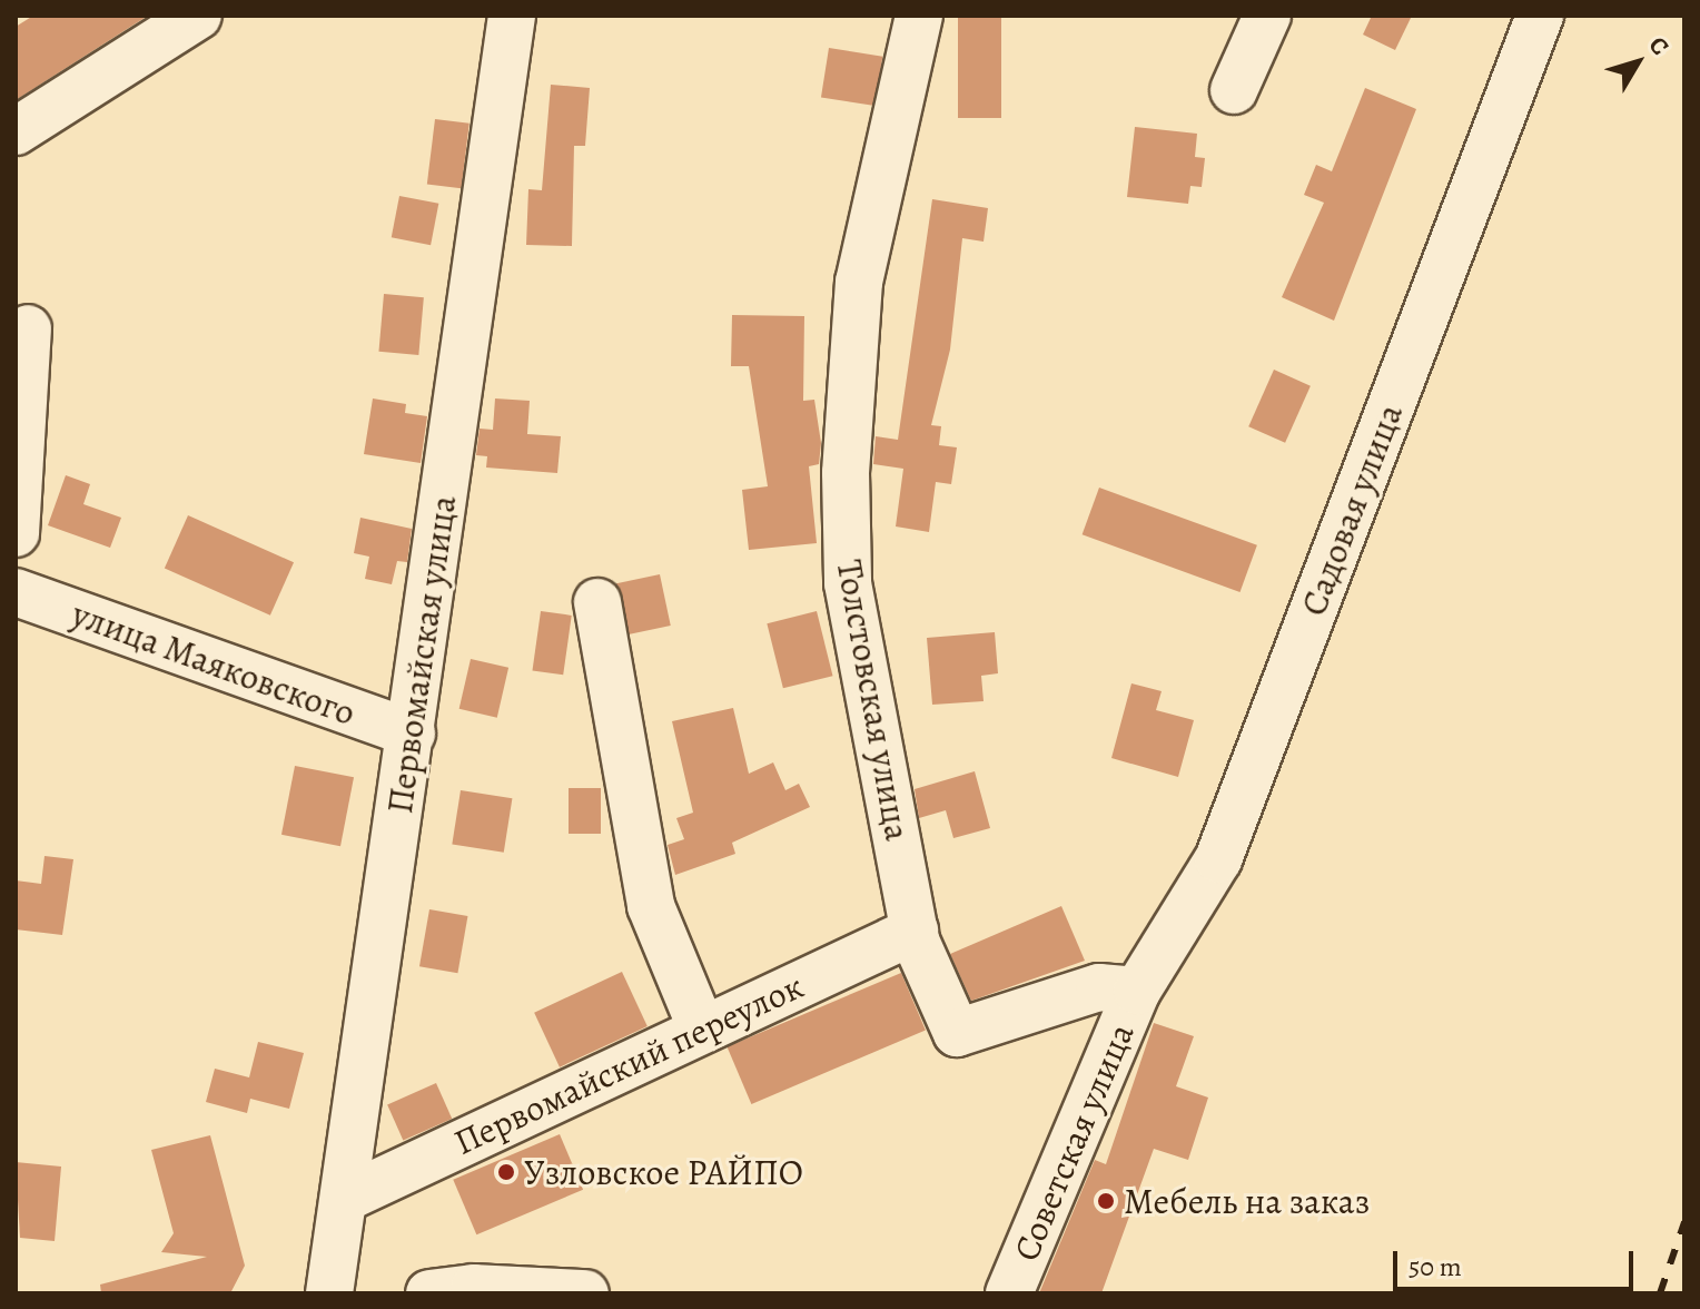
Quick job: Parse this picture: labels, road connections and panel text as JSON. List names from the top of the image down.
{
  "streets": {
    "street": [
      "Садовая улица",
      "Первомайская улица",
      "улица Маяковского",
      "Толстовская улица",
      "Первомайский переулок",
      "Советская улица"
    ]
  },
  "crossings": [
    ["Садовая улица", "Толстовская улица"],
    ["Садовая улица", "Советская улица"],
    ["Первомайская улица", "улица Маяковского"],
    ["Первомайская улица", "Первомайский переулок"],
    ["Толстовская улица", "Первомайский переулок"],
    ["Толстовская улица", "Советская улица"]
  ],
  "places": ["Узловское РАЙПО", "Мебель на заказ"],
  "scale_bar": "50 m",
  "north": "top right"
}
